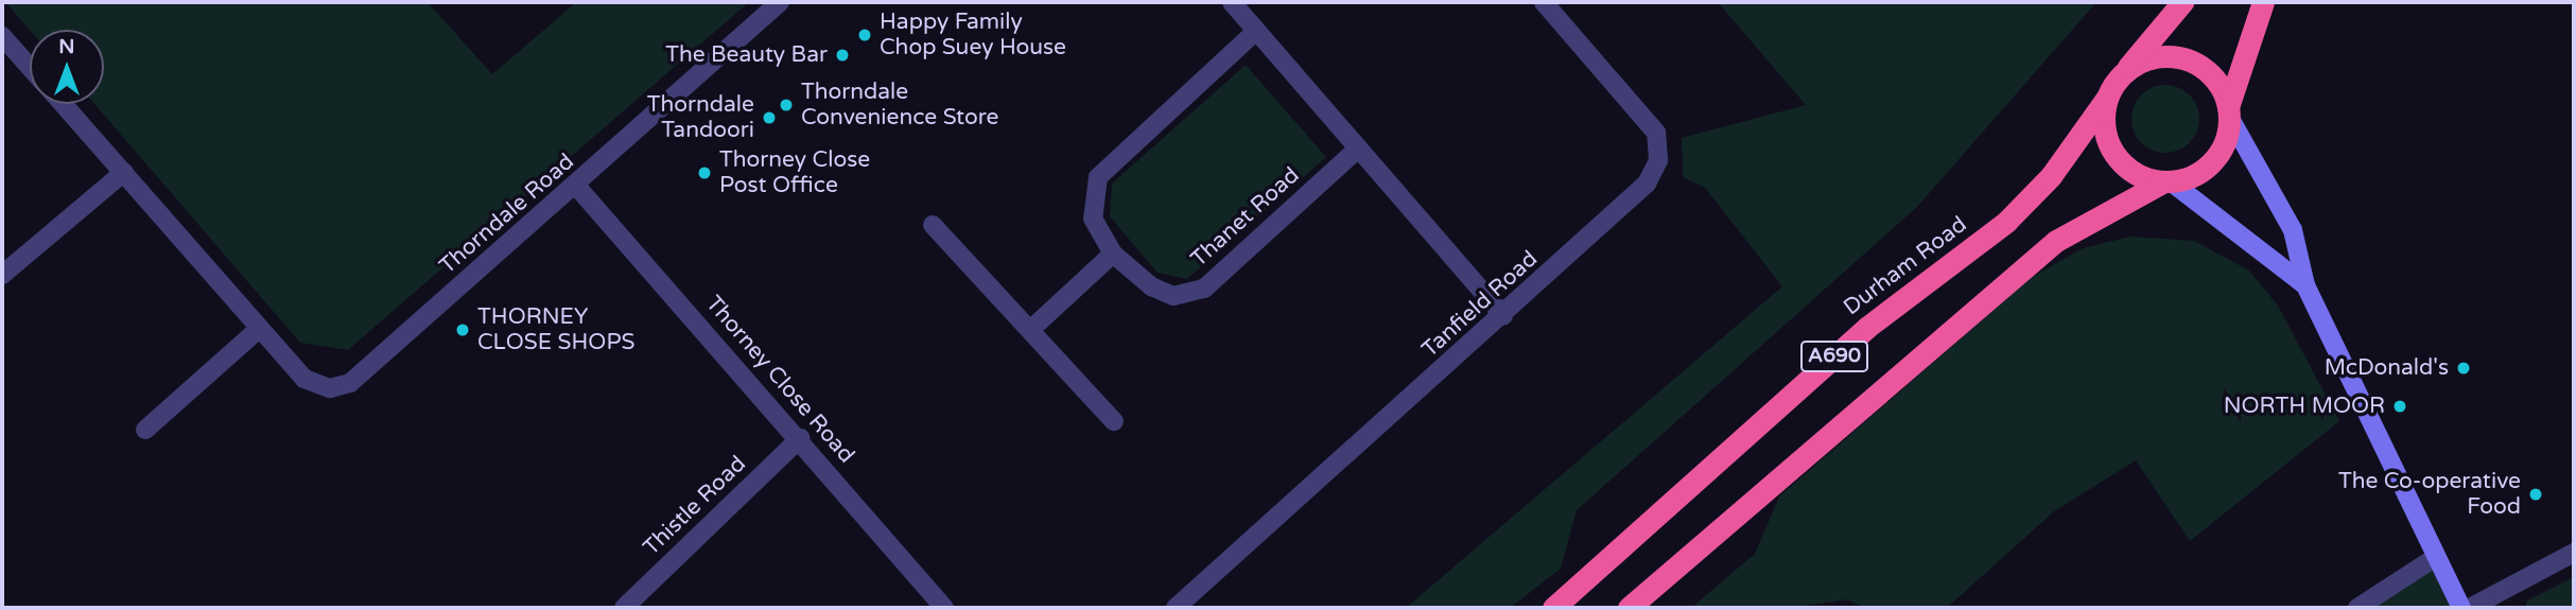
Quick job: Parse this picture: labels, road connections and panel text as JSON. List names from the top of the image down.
{
  "streets": {
    "highway": ["Durham Road", "A690"],
    "street": [
      "Thorndale Road",
      "Thanet Road",
      "Tanfield Road",
      "Thorney Close Road",
      "Thistle Road"
    ]
  },
  "crossings": [
    ["Thorndale Road", "Thorney Close Road"],
    ["Durham Road", "A690"],
    ["Thorney Close Road", "Thistle Road"]
  ],
  "places": [
    "Happy Family Chop Suey House",
    "The Beauty Bar",
    "Thorndale Convenience Store",
    "Thorndale Tandoori",
    "Thorney Close Post Office",
    "THORNEY CLOSE SHOPS",
    "McDonald's",
    "NORTH MOOR",
    "The Co-operative Food"
  ],
  "north": "top"
}
